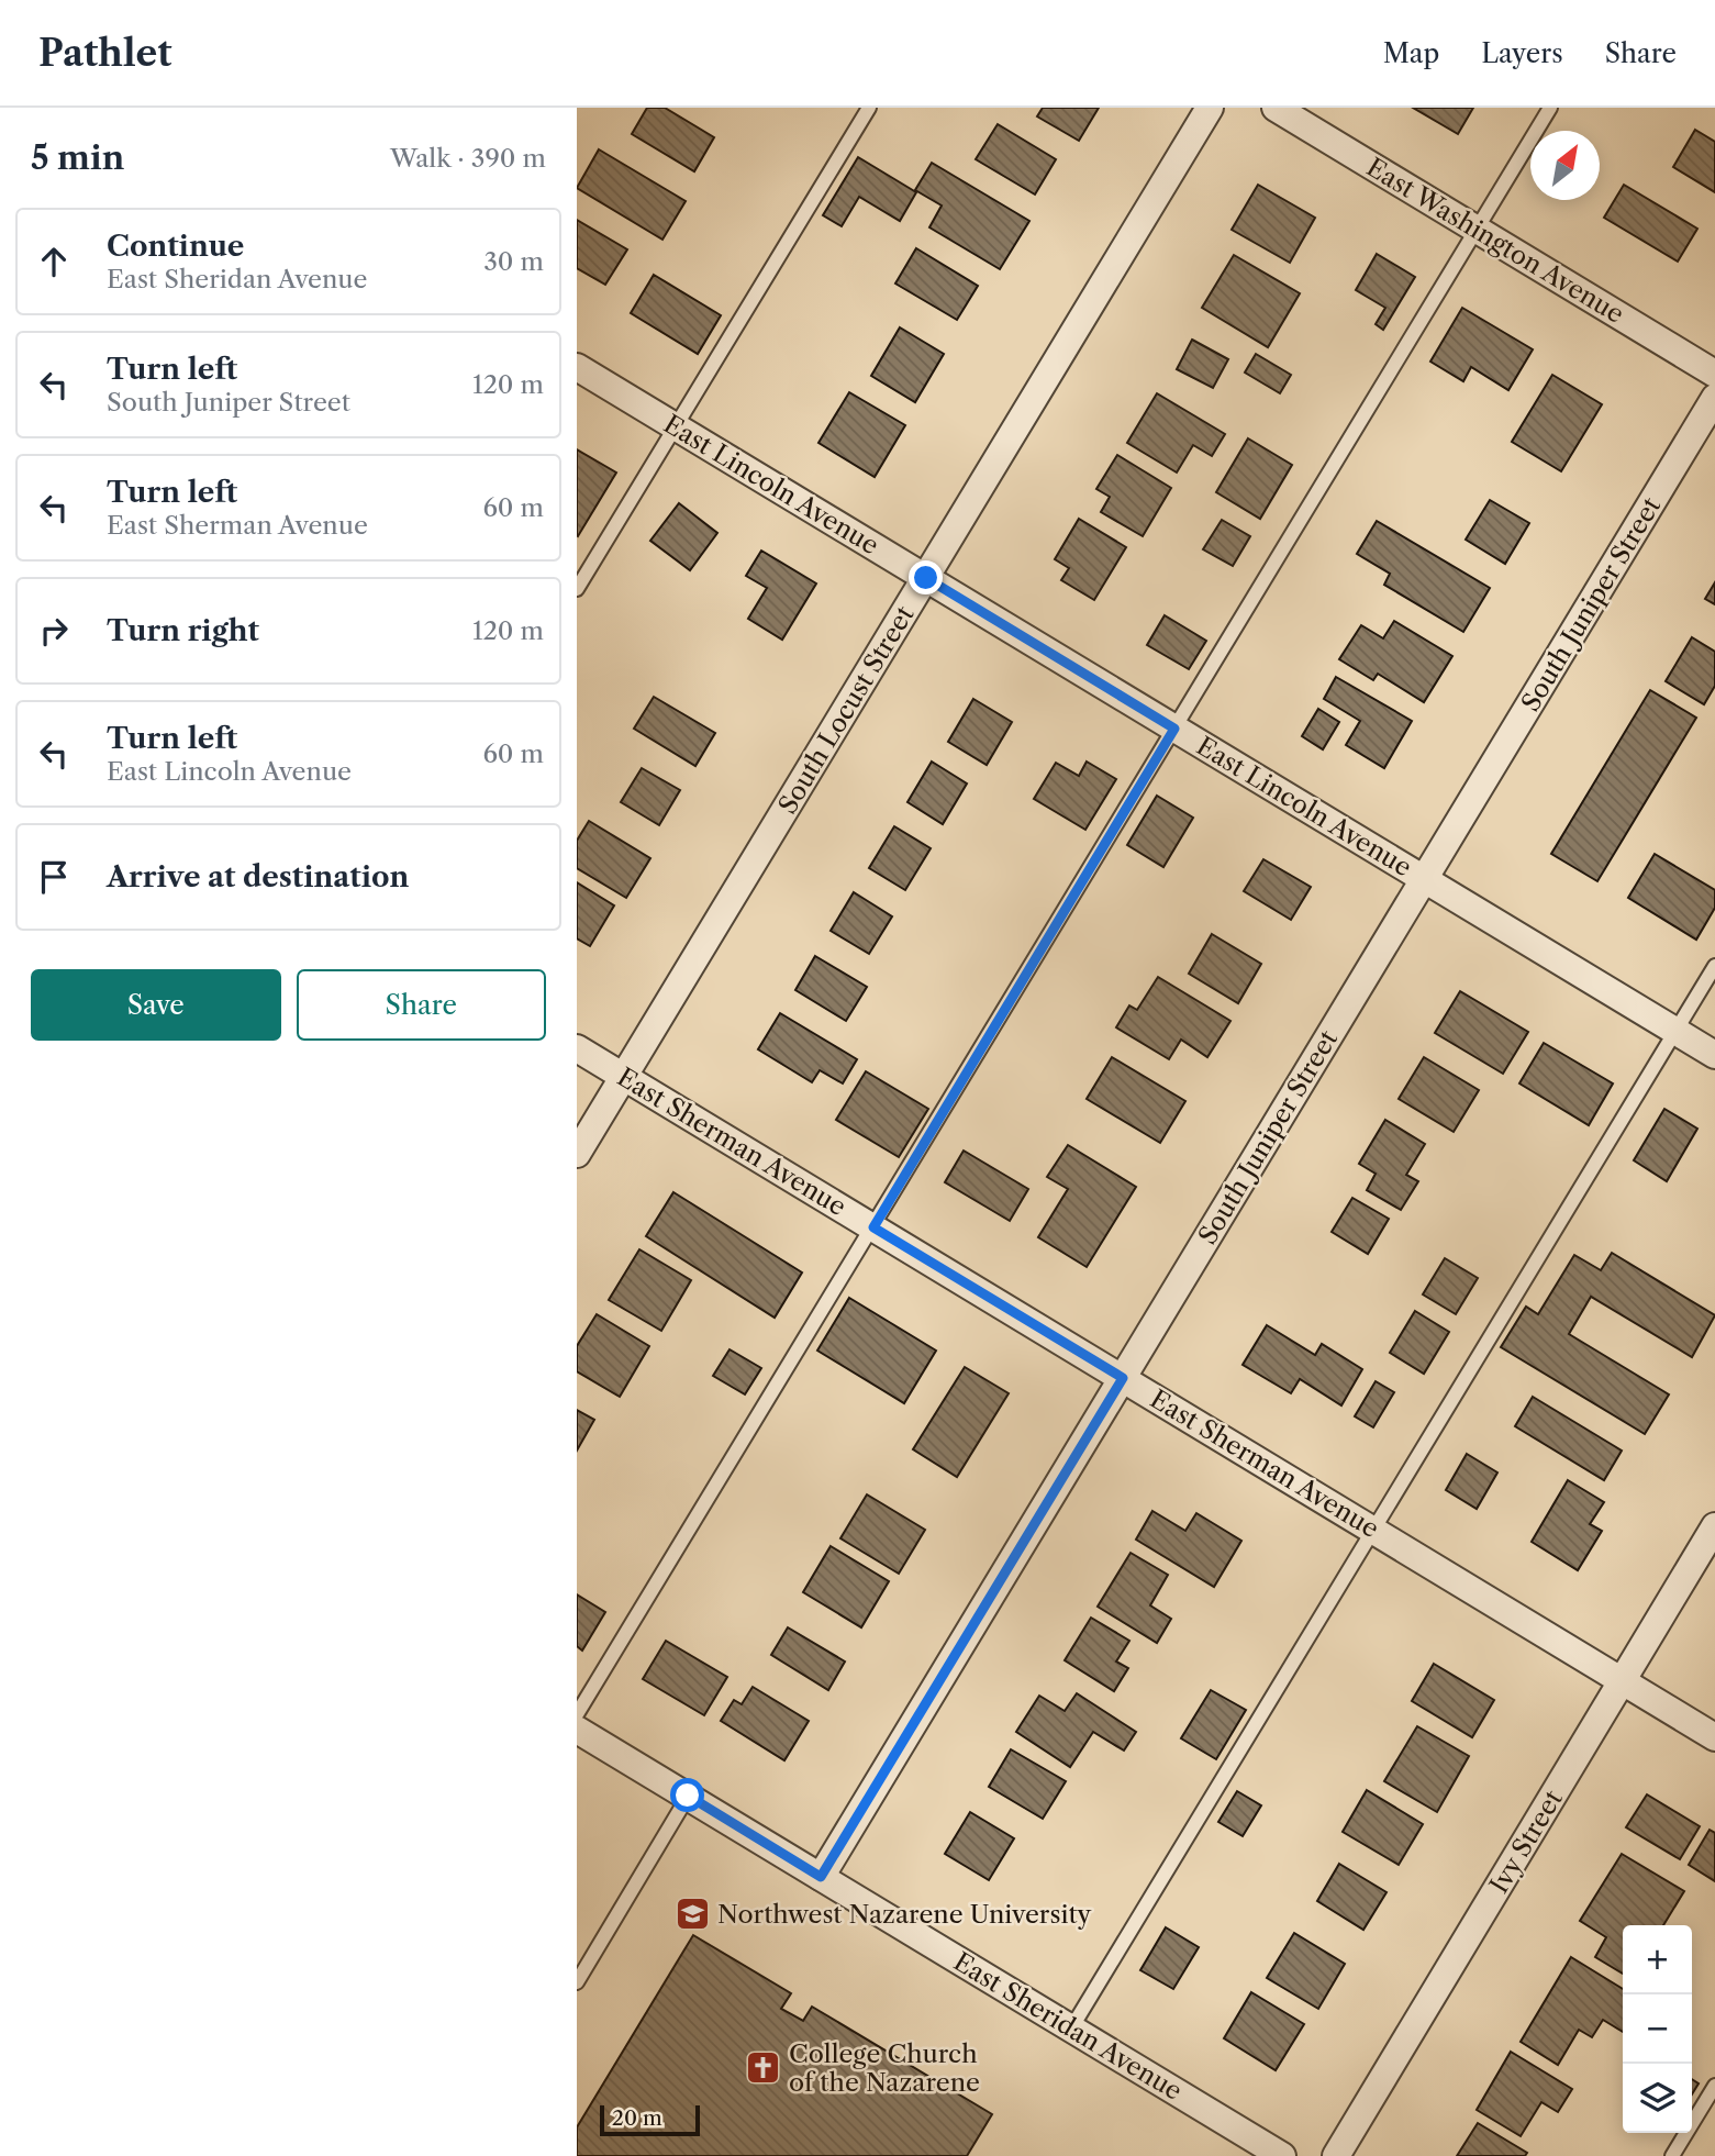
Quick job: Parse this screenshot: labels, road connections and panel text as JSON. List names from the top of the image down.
{
  "streets": {
    "street": [
      "East Washington Avenue",
      "East Lincoln Avenue",
      "South Juniper Street",
      "South Locust Street",
      "East Sherman Avenue",
      "Ivy Street",
      "East Sheridan Avenue"
    ]
  },
  "crossings": [
    ["East Lincoln Avenue", "South Juniper Street"],
    ["East Lincoln Avenue", "South Locust Street"],
    ["South Juniper Street", "East Sherman Avenue"],
    ["South Juniper Street", "East Sheridan Avenue"],
    ["South Locust Street", "East Sherman Avenue"],
    ["East Sherman Avenue", "Ivy Street"]
  ],
  "places": {
    "school or university": ["Northwest Nazarene University"],
    "church": ["College Church of the Nazarene"]
  },
  "scale_bar": "20 m",
  "north": "top right",
  "page": {
    "header": "Pathlet",
    "nav": ["Map", "Layers", "Share"],
    "heading": ["5 min", "Walk · 390 m"],
    "list": [
      ["Continue", "East Sheridan Avenue", "30 m"],
      ["Turn left", "South Juniper Street", "120 m"],
      ["Turn left", "East Sherman Avenue", "60 m"],
      ["Turn right", "120 m"],
      ["Turn left", "East Lincoln Avenue", "60 m"],
      "Arrive at destination"
    ],
    "buttons": ["Save", "Share"],
    "map_buttons": ["+", "−"],
    "scale": "20 m"
  }
}
